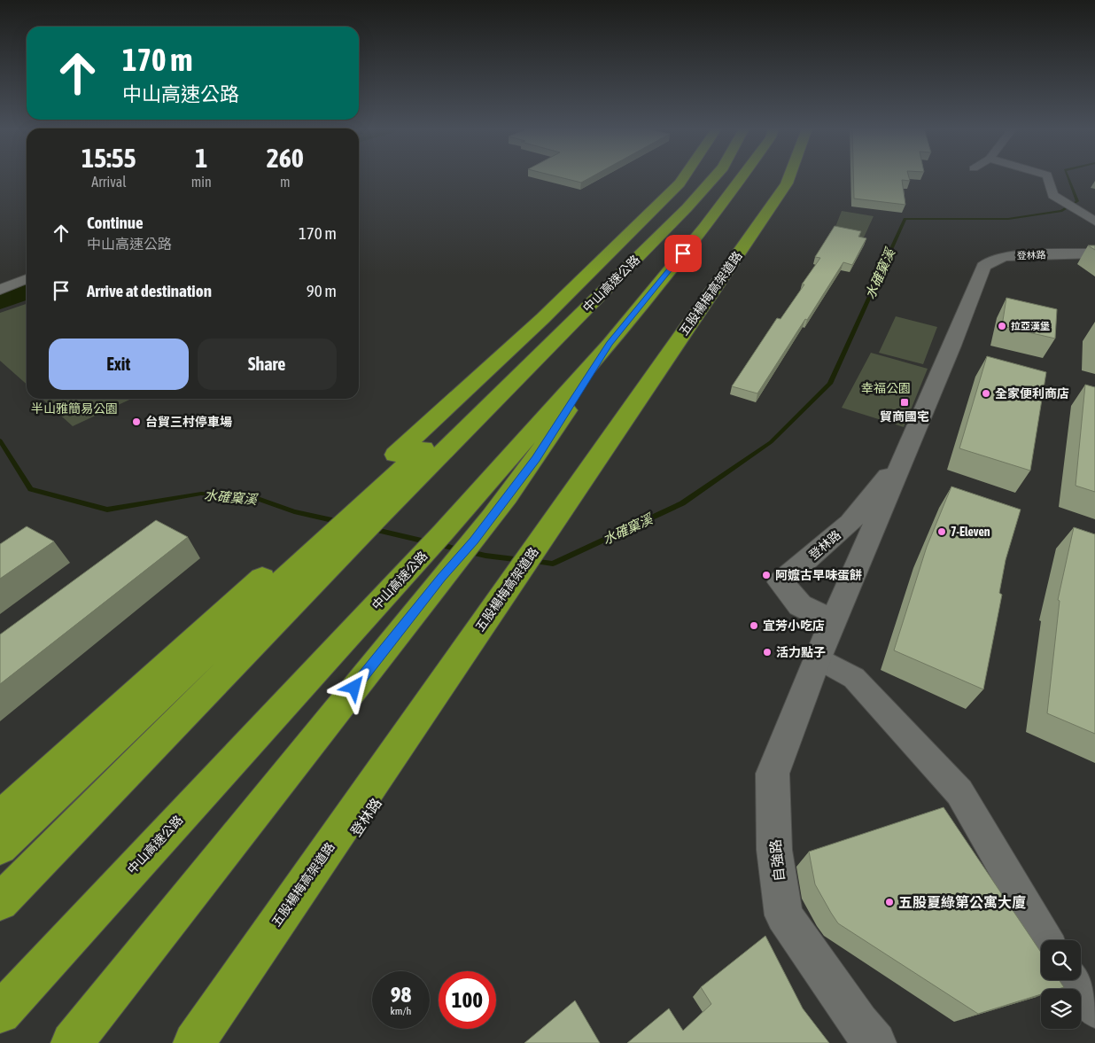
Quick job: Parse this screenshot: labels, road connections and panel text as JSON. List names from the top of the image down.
{
  "streets": {
    "highway": ["中山高速公路", "五股楊梅高架道路"],
    "street": ["登林路", "自強路"]
  },
  "crossings": [
    ["登林路", "自強路"]
  ],
  "water": ["水確窠溪"],
  "parks": ["幸福公園", "半山雅簡易公園"],
  "places": {
    "other": [
      "拉亞漢堡",
      "全家便利商店",
      "台貿三村停車場",
      "7-Eleven",
      "阿嬤古早味蛋餅",
      "宜芳小吃店",
      "活力點子",
      "五股夏綠第公寓大廈"
    ],
    "transit": ["貿商國宅"]
  },
  "page": {
    "turn": ["170 m", "中山高速公路"],
    "eta": [
      "15:55",
      "Arrival",
      "1",
      "min",
      "260",
      "m"
    ],
    "list": [
      {
        "name": "Continue",
        "note": "中山高速公路",
        "value": "170 m"
      },
      {
        "name": "Arrive at destination",
        "value": "90 m"
      }
    ],
    "buttons": ["Exit", "Share"],
    "speed": "98 km/h",
    "limit": "100"
  }
}
